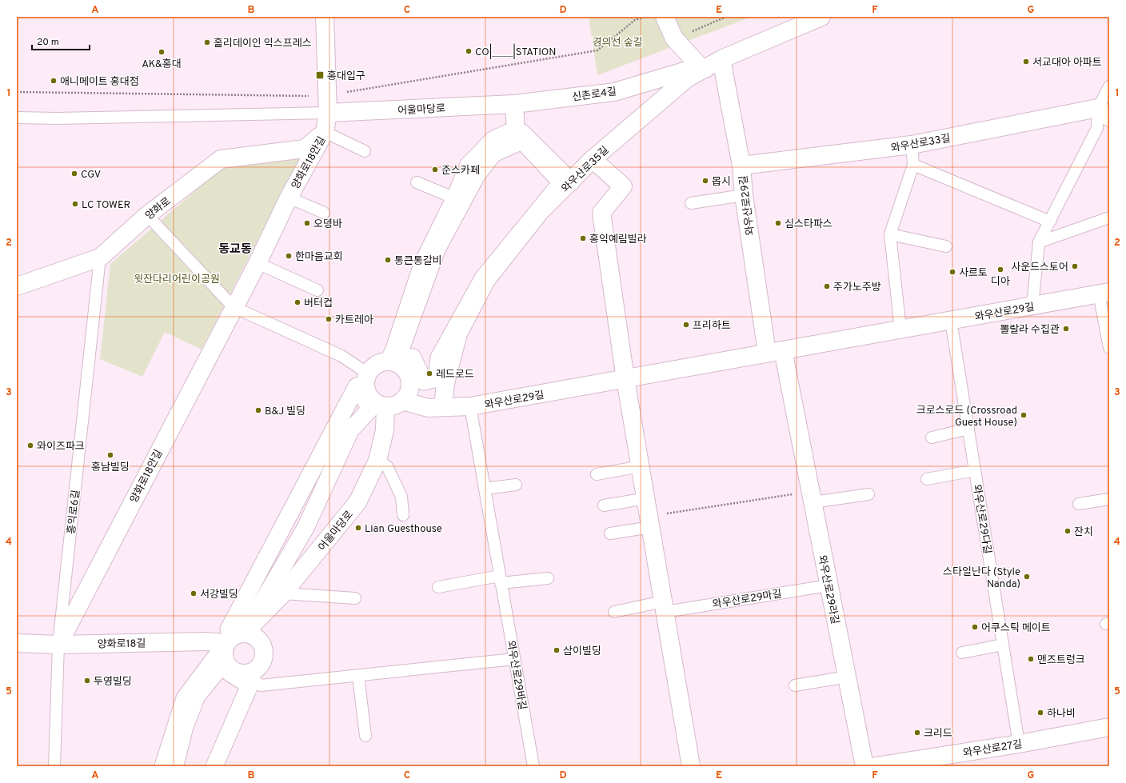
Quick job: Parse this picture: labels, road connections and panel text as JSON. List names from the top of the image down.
{
  "streets": {
    "street": [
      "신촌로4길",
      "어울마당로",
      "와우산로33길",
      "양화로18안길",
      "와우산로35길",
      "와우산로29길",
      "양화로",
      "와우산로29라길",
      "양화로18길",
      "와우산로27길"
    ],
    "lane": [
      "홍익로6길",
      "와우산로29다길",
      "와우산로29마길",
      "와우산로29바길"
    ]
  },
  "crossings": [
    ["신촌로4길", "어울마당로"],
    ["신촌로4길", "와우산로35길"],
    ["어울마당로", "와우산로29길"],
    ["어울마당로", "양화로18길"],
    ["와우산로33길", "와우산로29길"],
    ["양화로18안길", "양화로"],
    ["양화로18안길", "홍익로6길"],
    ["양화로18안길", "양화로18길"],
    ["와우산로35길", "와우산로29길"],
    ["와우산로29길", "와우산로29다길"],
    ["와우산로29길", "와우산로29라길"],
    ["와우산로29길", "와우산로29바길"],
    ["양화로", "홍익로6길"],
    ["홍익로6길", "양화로18길"],
    ["와우산로29다길", "와우산로27길"],
    ["와우산로29라길", "와우산로29마길"]
  ],
  "districts": ["동교동"],
  "parks": ["경의선 숲길", "윗잔다리어린이공원"],
  "places": {
    "other": [
      "홀리데이인 익스프레스",
      "CO|＿＿|STATION",
      "AK&홍대",
      "서교대아 아파트",
      "애니메이트 홍대점",
      "준스카페",
      "CGV",
      "몹시",
      "LC TOWER",
      "오뎅바",
      "심스타파스",
      "홍익예림빌라",
      "한마음교회",
      "통큰통갈비",
      "사운드스토어",
      "디아",
      "사르토",
      "주가노주방",
      "버터컵",
      "카트레아",
      "프리하트",
      "뽈랄라 수집관",
      "레드로드",
      "B&J 빌딩",
      "크로스로드 (Crossroad Guest House)",
      "와이즈파크",
      "홍남빌딩",
      "Lian Guesthouse",
      "잔치",
      "스타일난다 (Style Nanda)",
      "서강빌딩",
      "어쿠스틱 메이트",
      "삼이빌딩",
      "맨즈트렁크",
      "두영빌딩",
      "하나비",
      "크리드"
    ],
    "transit": ["홍대입구"]
  },
  "scale_bar": "20 m",
  "grid": {
    "columns": [
      "A",
      "B",
      "C",
      "D",
      "E",
      "F",
      "G"
    ],
    "rows": [
      "1",
      "2",
      "3",
      "4",
      "5"
    ]
  }
}
